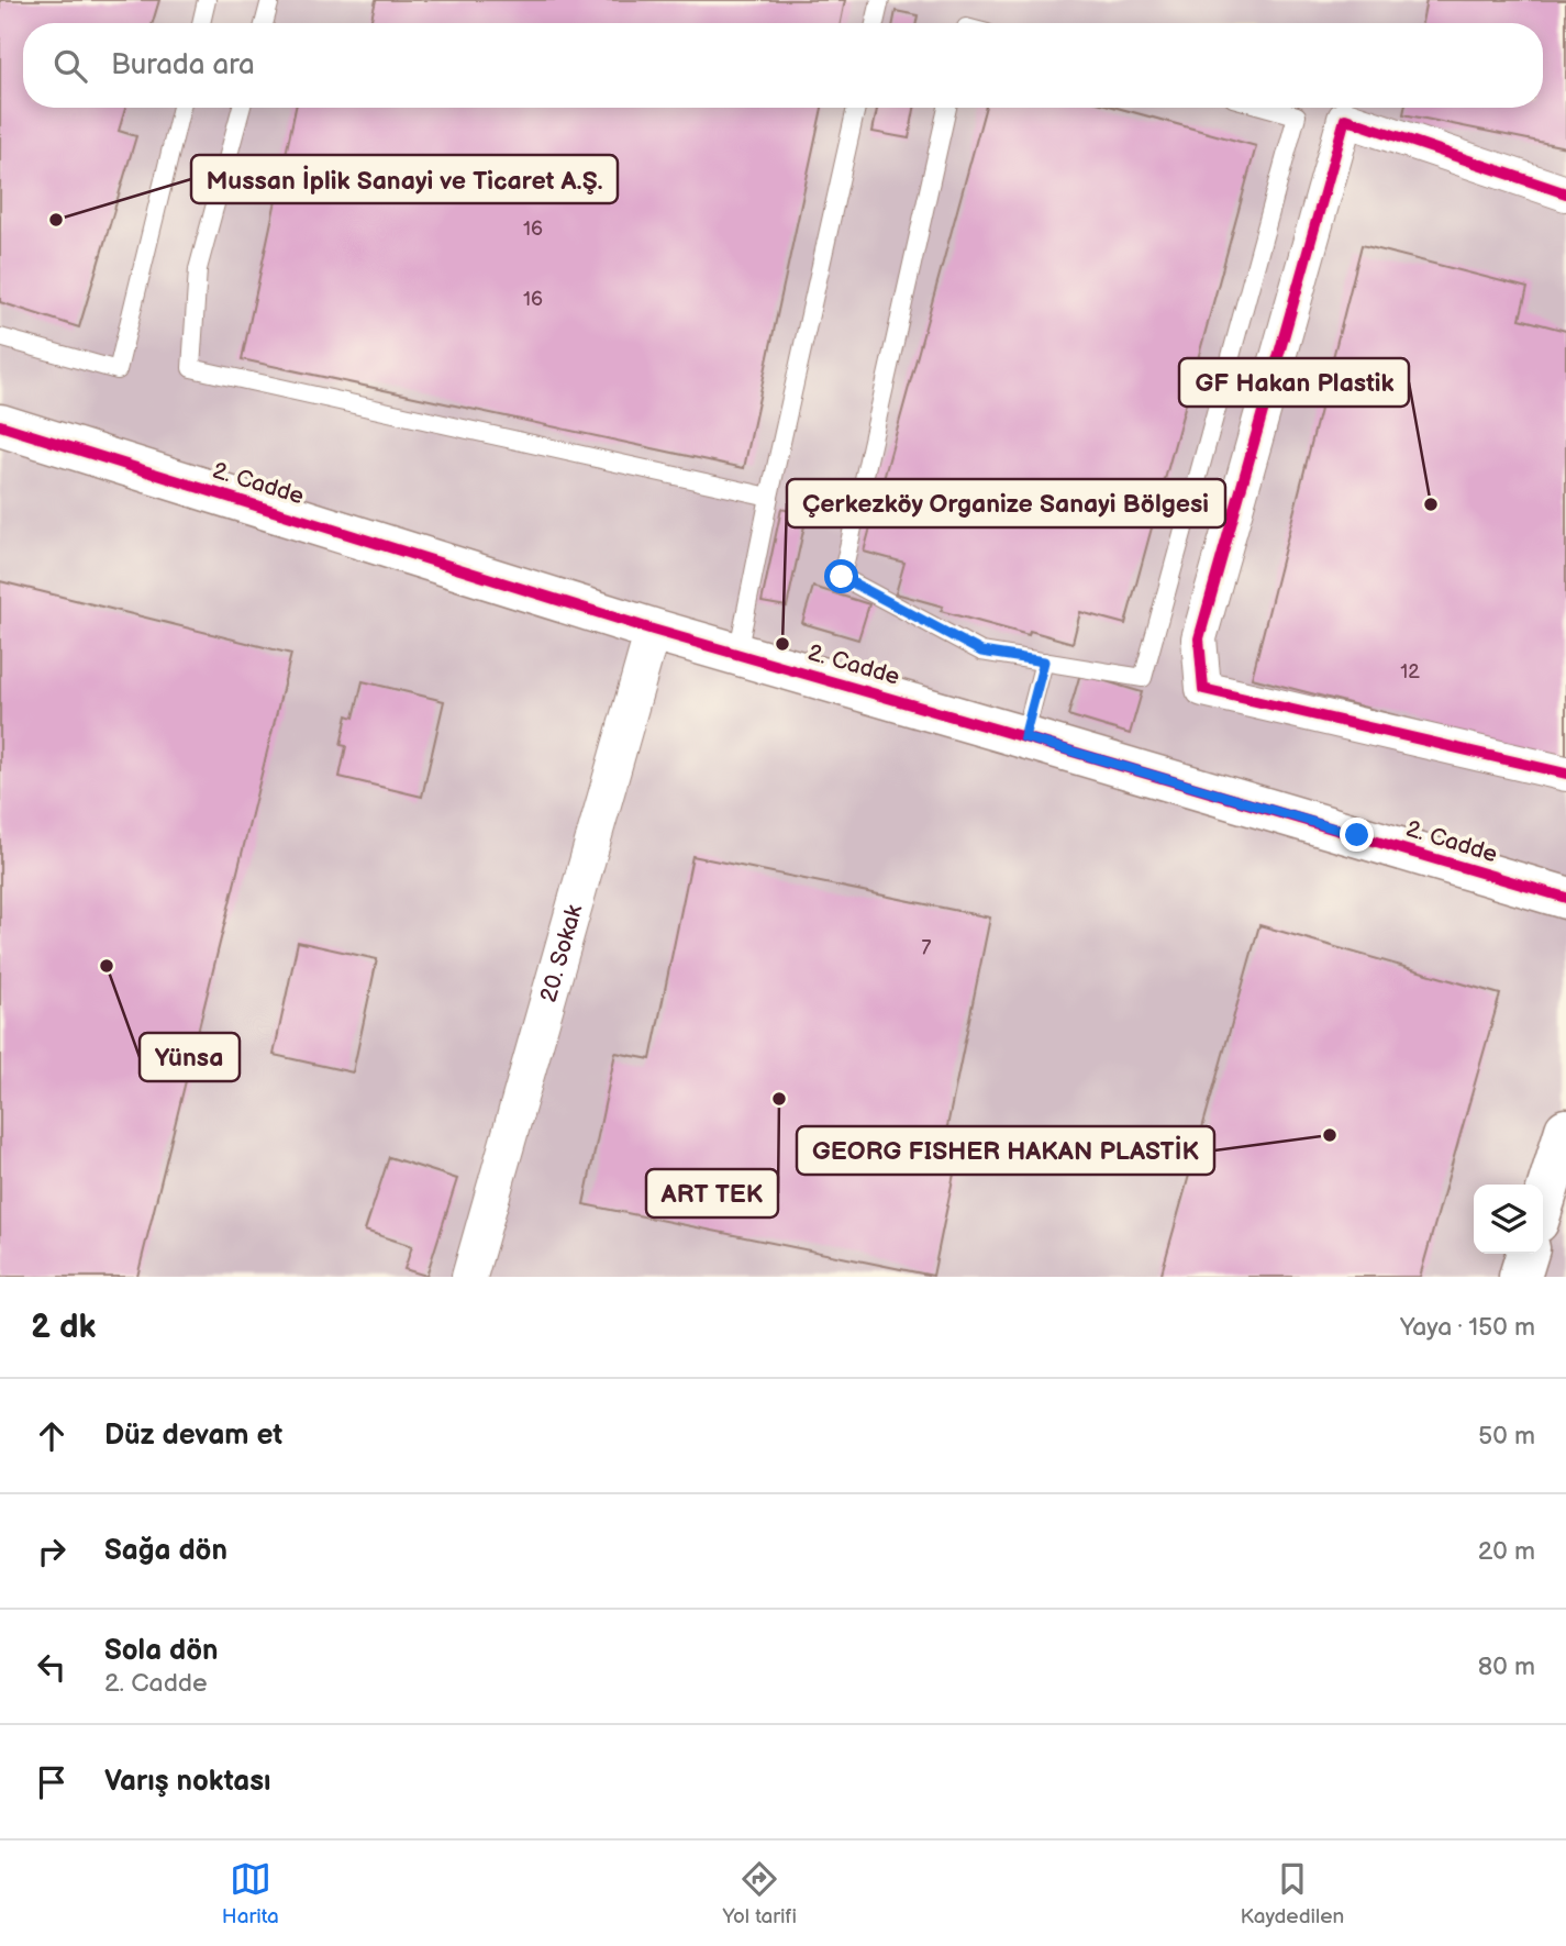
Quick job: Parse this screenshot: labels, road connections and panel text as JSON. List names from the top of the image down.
{
  "streets": {
    "street": ["2. Cadde", "20. Sokak"]
  },
  "crossings": [
    ["2. Cadde", "20. Sokak"]
  ],
  "places": [
    "Mussan İplik Sanayi ve Ticaret A.Ş.",
    "GF Hakan Plastik",
    "Çerkezköy Organize Sanayi Bölgesi",
    "Yünsa",
    "ART TEK",
    "GEORG FISHER HAKAN PLASTİK"
  ],
  "house_numbers": [
    "16",
    "16",
    "12",
    "7"
  ],
  "page": {
    "search": "Burada ara",
    "heading": ["2 dk", "Yaya · 150 m"],
    "list": [
      ["Düz devam et", "50 m"],
      ["Sağa dön", "20 m"],
      ["Sola dön", "2. Cadde", "80 m"],
      "Varış noktası"
    ],
    "nav": ["Harita", "Yol tarifi", "Kaydedilen"]
  }
}
